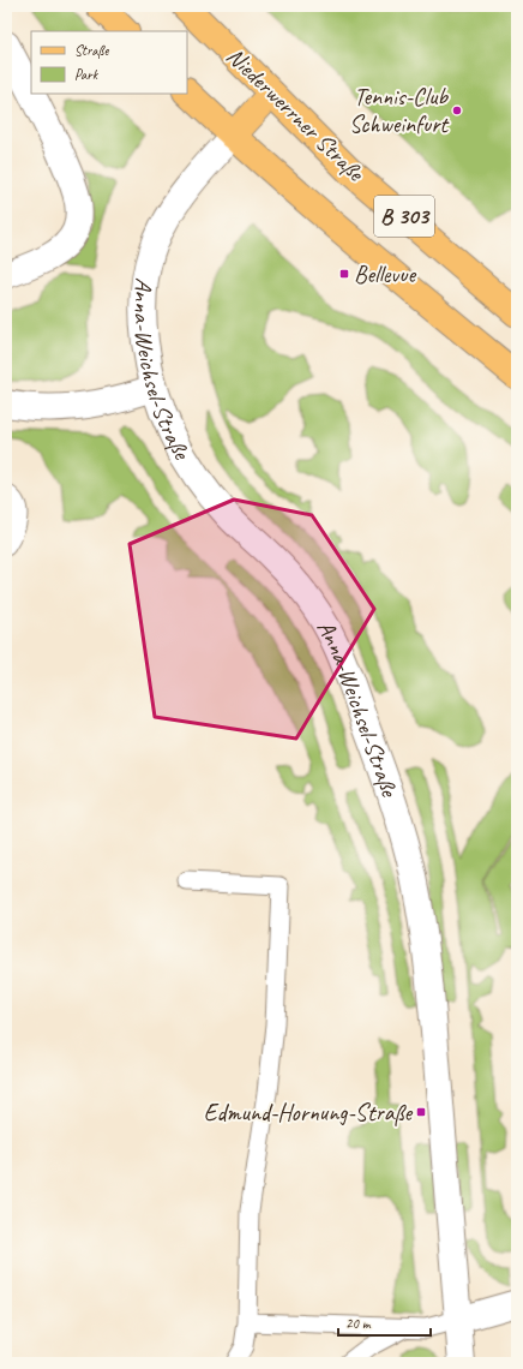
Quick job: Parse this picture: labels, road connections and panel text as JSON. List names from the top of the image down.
{
  "streets": {
    "main road": ["Niederwerrner Straße", "B 303"],
    "street": ["Anna-Weichsel-Straße"]
  },
  "crossings": [
    ["B 303", "Anna-Weichsel-Straße"]
  ],
  "places": {
    "other": ["Tennis-Club Schweinfurt"],
    "transit": ["Bellevue", "Edmund-Hornung-Straße"]
  },
  "legend": ["Straße", "Park"],
  "scale_bar": "20 m"
}
